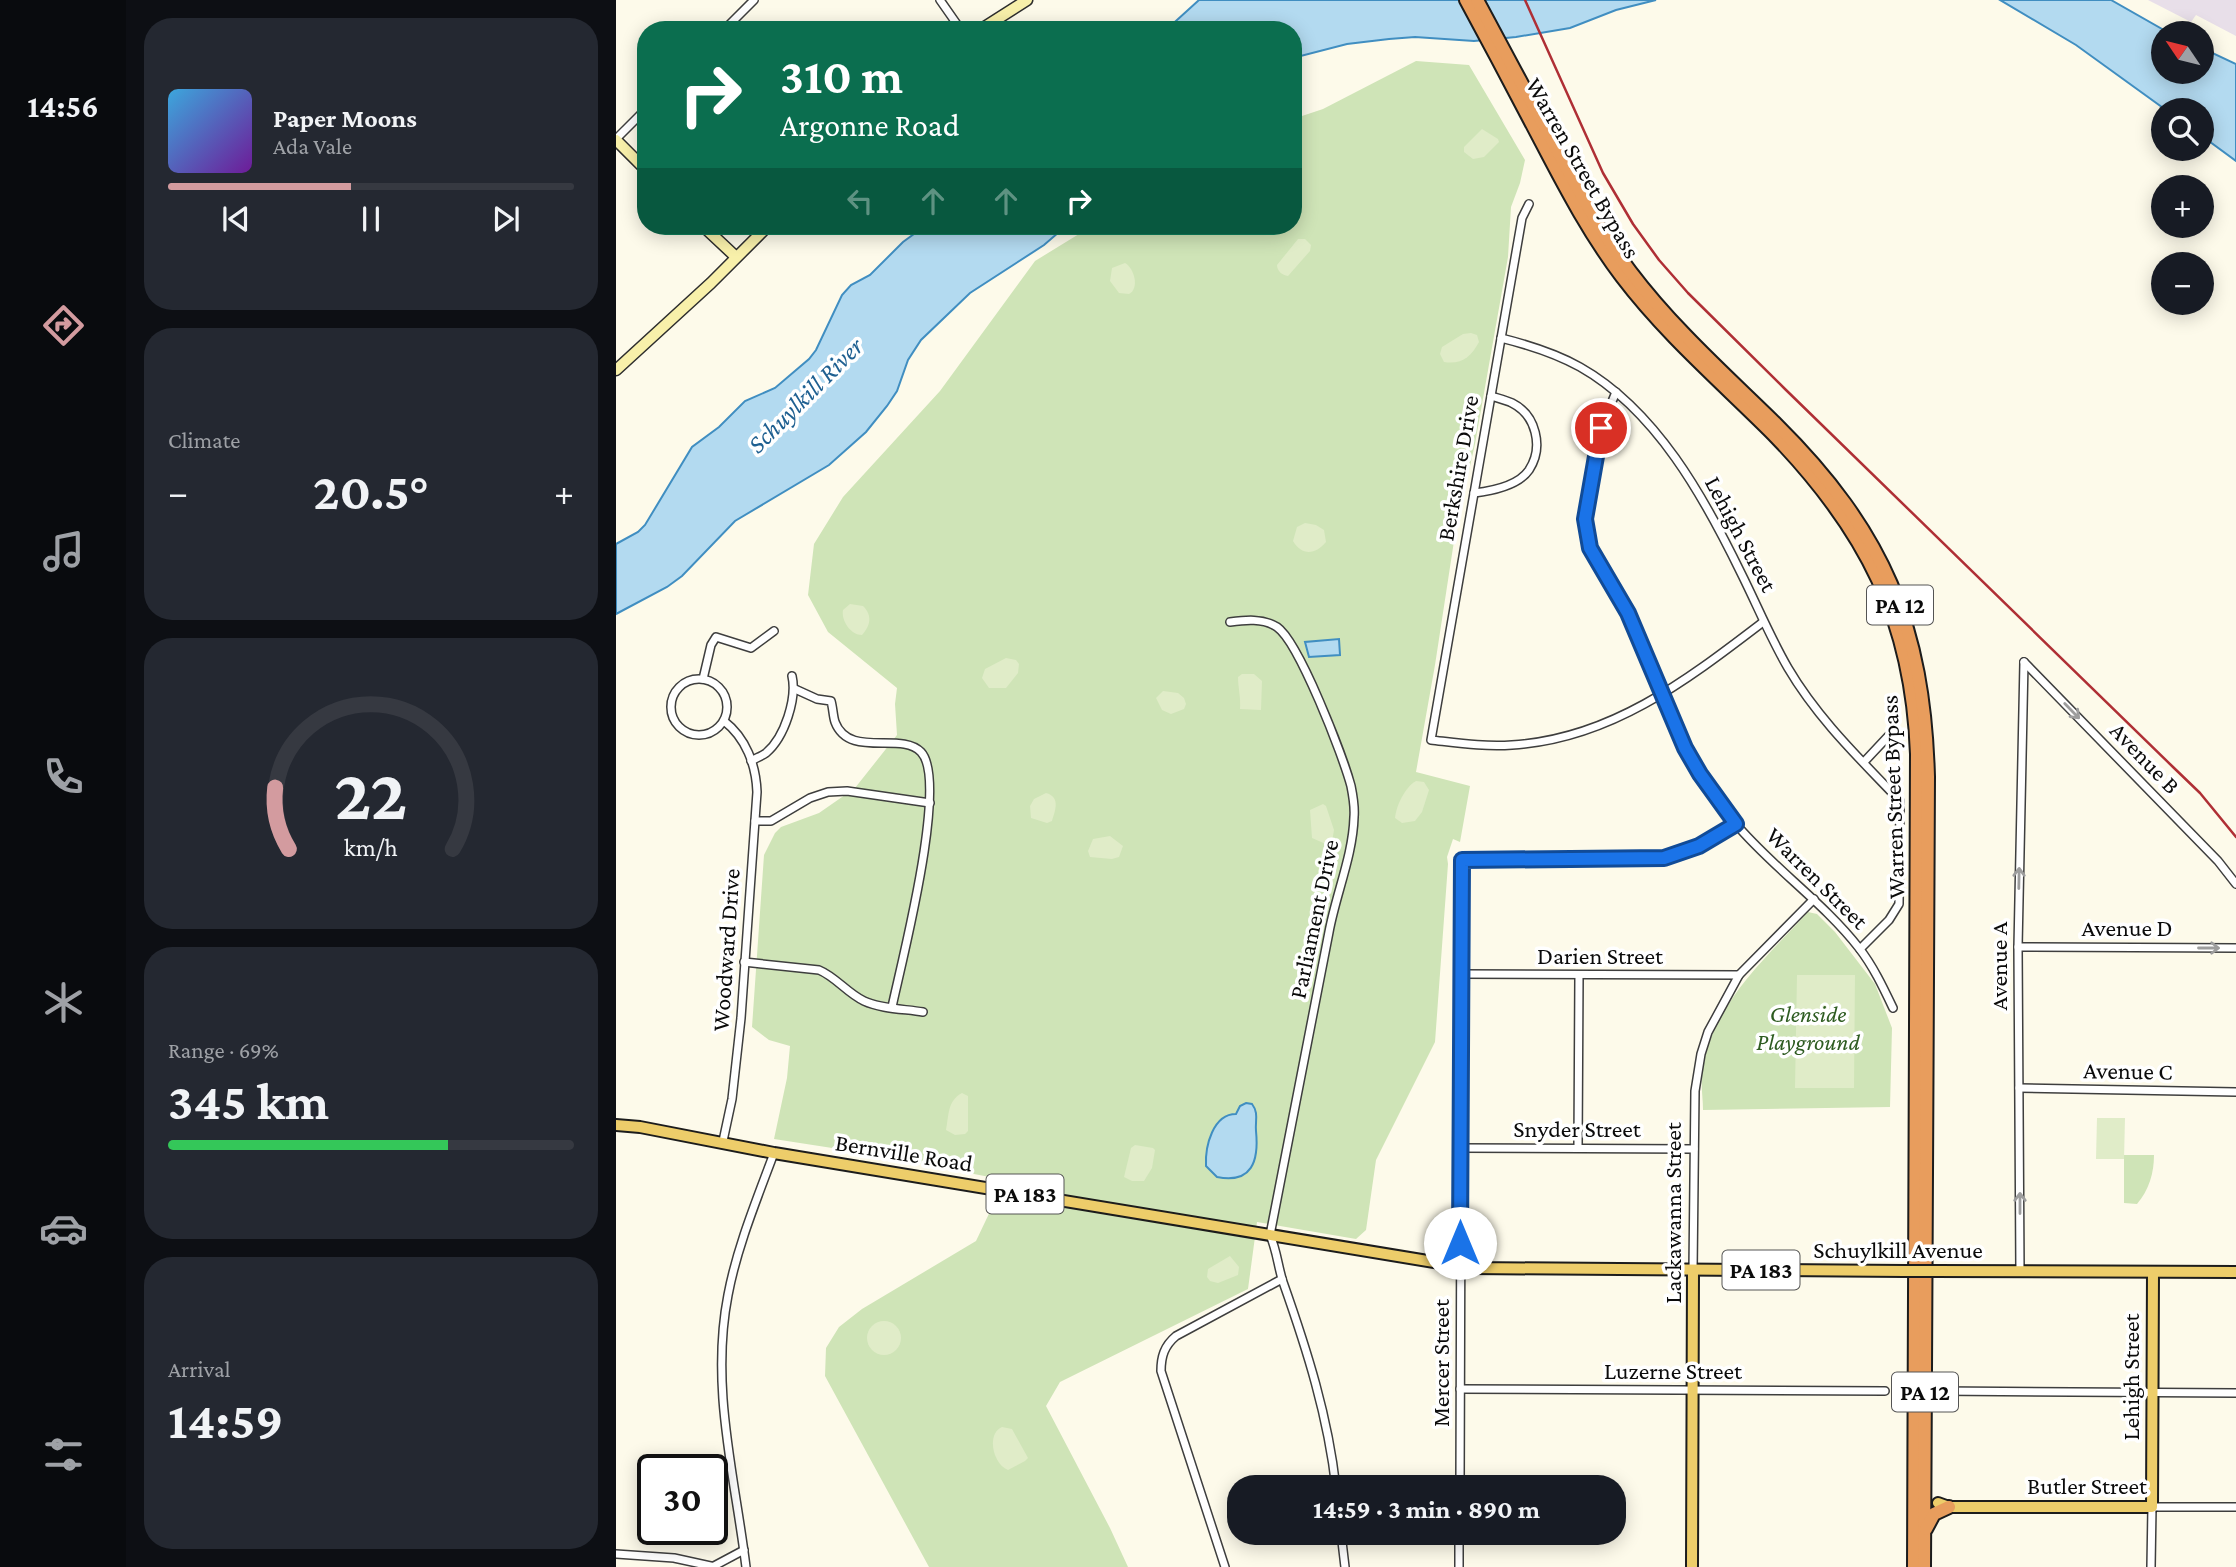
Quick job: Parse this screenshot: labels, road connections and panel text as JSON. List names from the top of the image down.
{
  "streets": {
    "highway": ["Warren Street Bypass", "PA 12"],
    "main road": [
      "Lehigh Street",
      "Bernville Road",
      "PA 183",
      "Lackawanna Street",
      "Schuylkill Avenue",
      "Butler Street"
    ],
    "street": [
      "Berkshire Drive",
      "Avenue B",
      "Warren Street",
      "Parliament Drive",
      "Avenue D",
      "Woodward Drive",
      "Darien Street",
      "Avenue A",
      "Avenue C",
      "Snyder Street",
      "Mercer Street",
      "Luzerne Street"
    ]
  },
  "crossings": [
    ["Berkshire Drive", "Lehigh Street"],
    ["Berkshire Drive", "Warren Street"],
    ["Lehigh Street", "Warren Street"],
    ["Lehigh Street", "Schuylkill Avenue"],
    ["Lehigh Street", "Butler Street"],
    ["Avenue B", "Avenue A"],
    ["Warren Street", "Lackawanna Street"],
    ["Warren Street", "Mercer Street"],
    ["Parliament Drive", "Bernville Road"],
    ["Avenue D", "Avenue A"],
    ["Woodward Drive", "Bernville Road"],
    ["Darien Street", "Lackawanna Street"],
    ["Darien Street", "Mercer Street"],
    ["Avenue A", "Avenue C"],
    ["Avenue A", "Schuylkill Avenue"],
    ["Snyder Street", "Lackawanna Street"],
    ["Snyder Street", "Mercer Street"],
    ["Bernville Road", "Schuylkill Avenue"],
    ["Lackawanna Street", "Schuylkill Avenue"],
    ["Lackawanna Street", "Luzerne Street"],
    ["Schuylkill Avenue", "Mercer Street"],
    ["Mercer Street", "Luzerne Street"]
  ],
  "one_way": ["Avenue B", "Avenue D", "Avenue A"],
  "water": ["Schuylkill River"],
  "parks": ["Glenside Playground"],
  "north": "top left",
  "page": {
    "tabs": "14:56",
    "map_buttons": ["+", "−"],
    "turn": ["310 m", "Argonne Road"],
    "song": ["Paper Moons", "Ada Vale"],
    "tile": [
      "Climate",
      ["Range · 69%", "345 km"],
      ["Arrival", "14:59"]
    ],
    "heat": ["−", "20.5°", "+"],
    "limit": "30",
    "trip": "14:59 · 3 min · 890 m",
    "gauge": ["22", "km/h"]
  }
}
